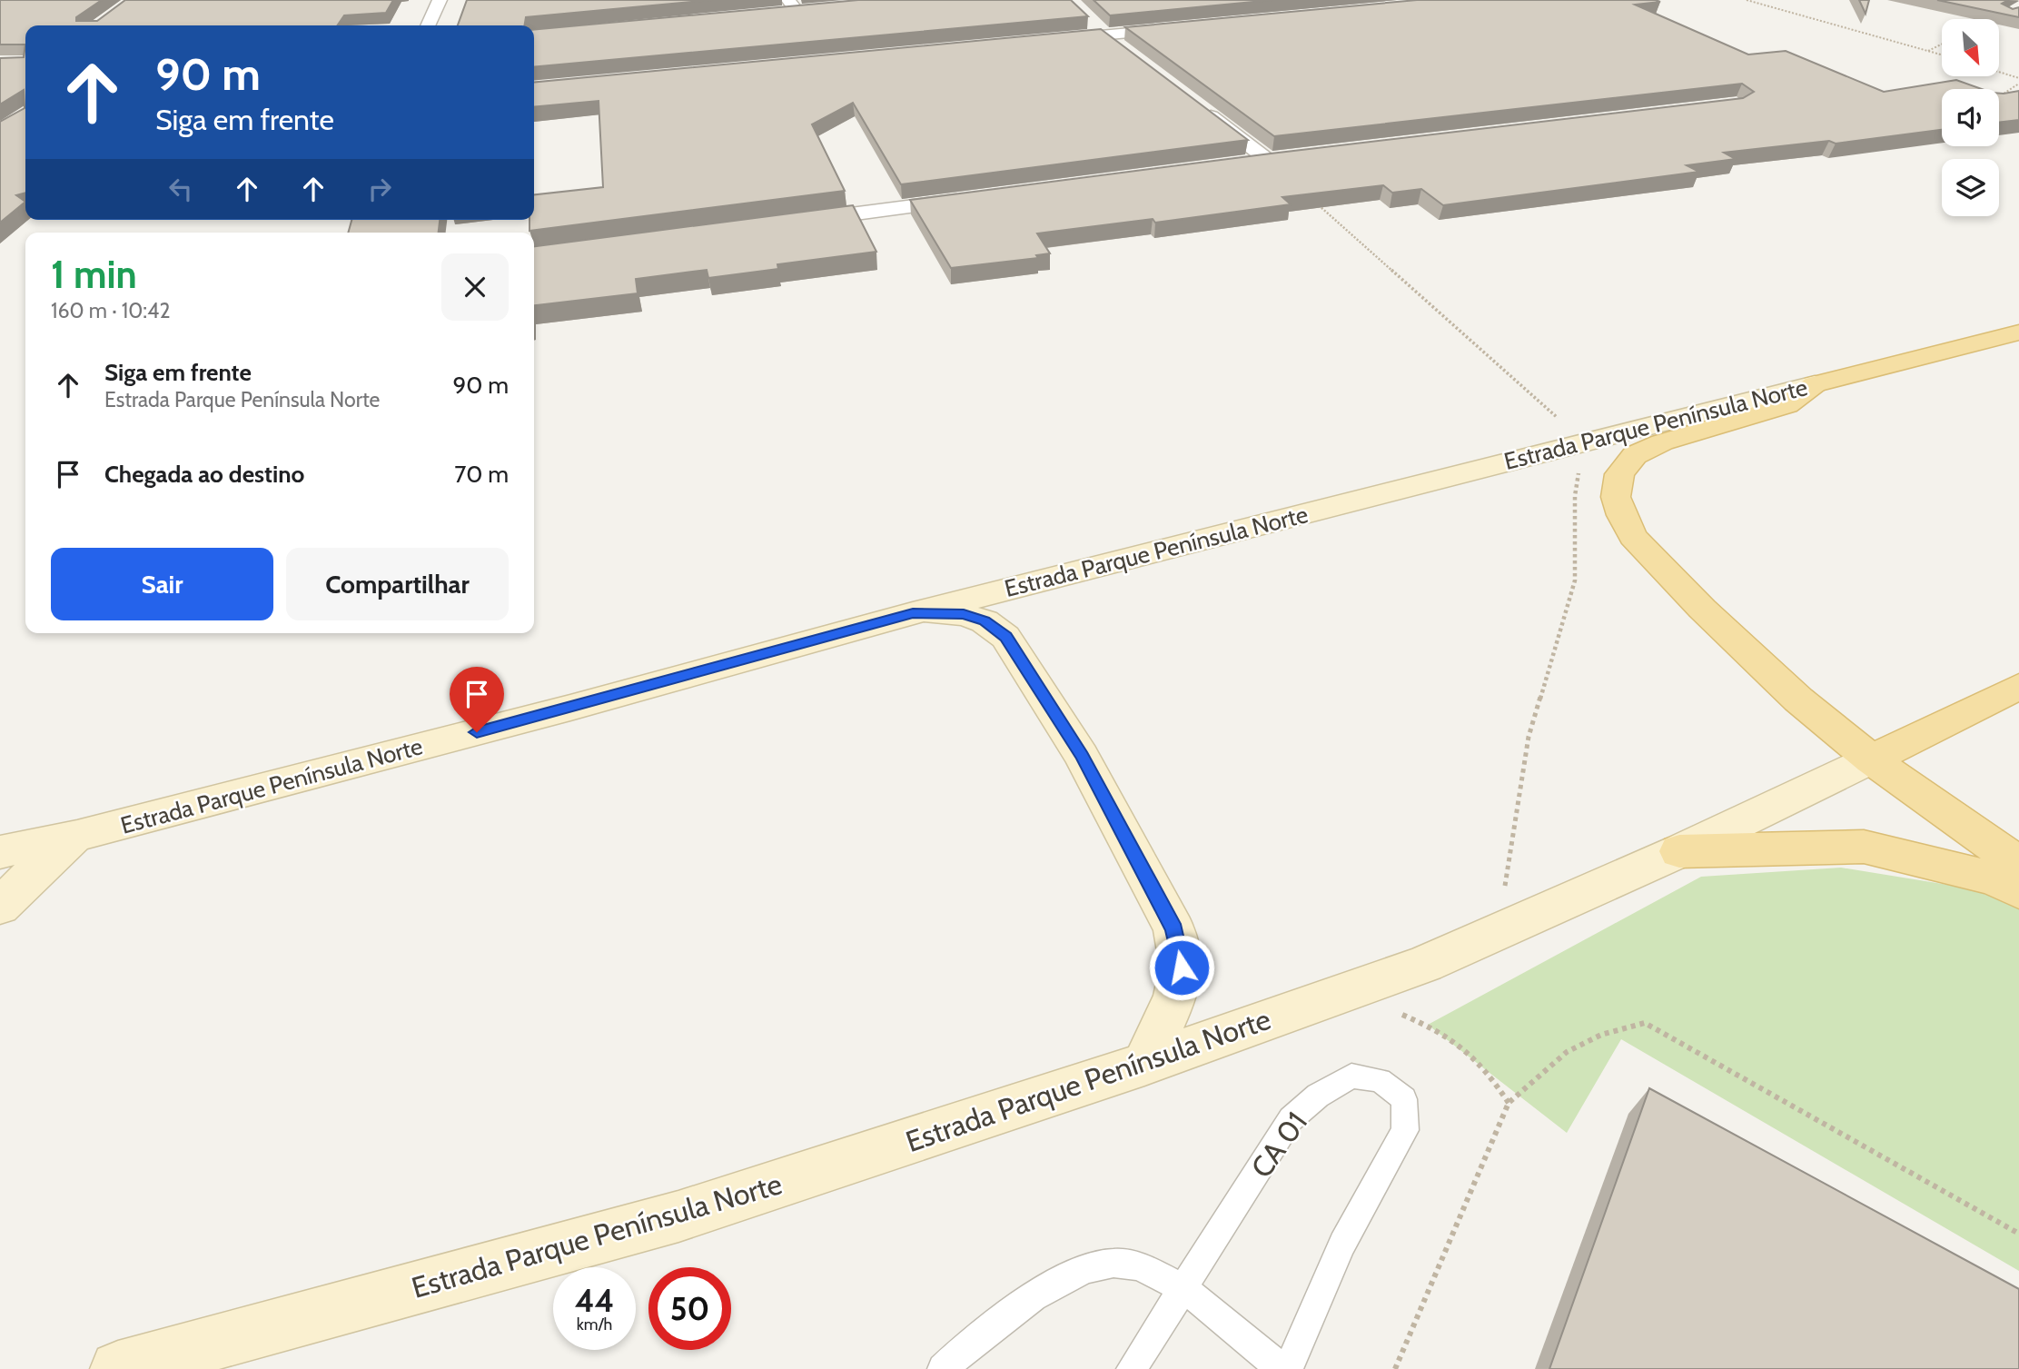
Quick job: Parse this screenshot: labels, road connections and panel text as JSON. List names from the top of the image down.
{
  "streets": {
    "main road": ["Estrada Parque Península Norte"],
    "lane": ["CA 01"]
  },
  "north": "bottom right",
  "page": {
    "turn": ["90 m", "Siga em frente"],
    "heading": ["1 min", "160 m · 10:42"],
    "list": [
      {
        "name": "Siga em frente",
        "note": "Estrada Parque Península Norte",
        "value": "90 m"
      },
      {
        "name": "Chegada ao destino",
        "value": "70 m"
      }
    ],
    "buttons": ["Sair", "Compartilhar"],
    "speed": "44 km/h",
    "limit": "50"
  }
}
